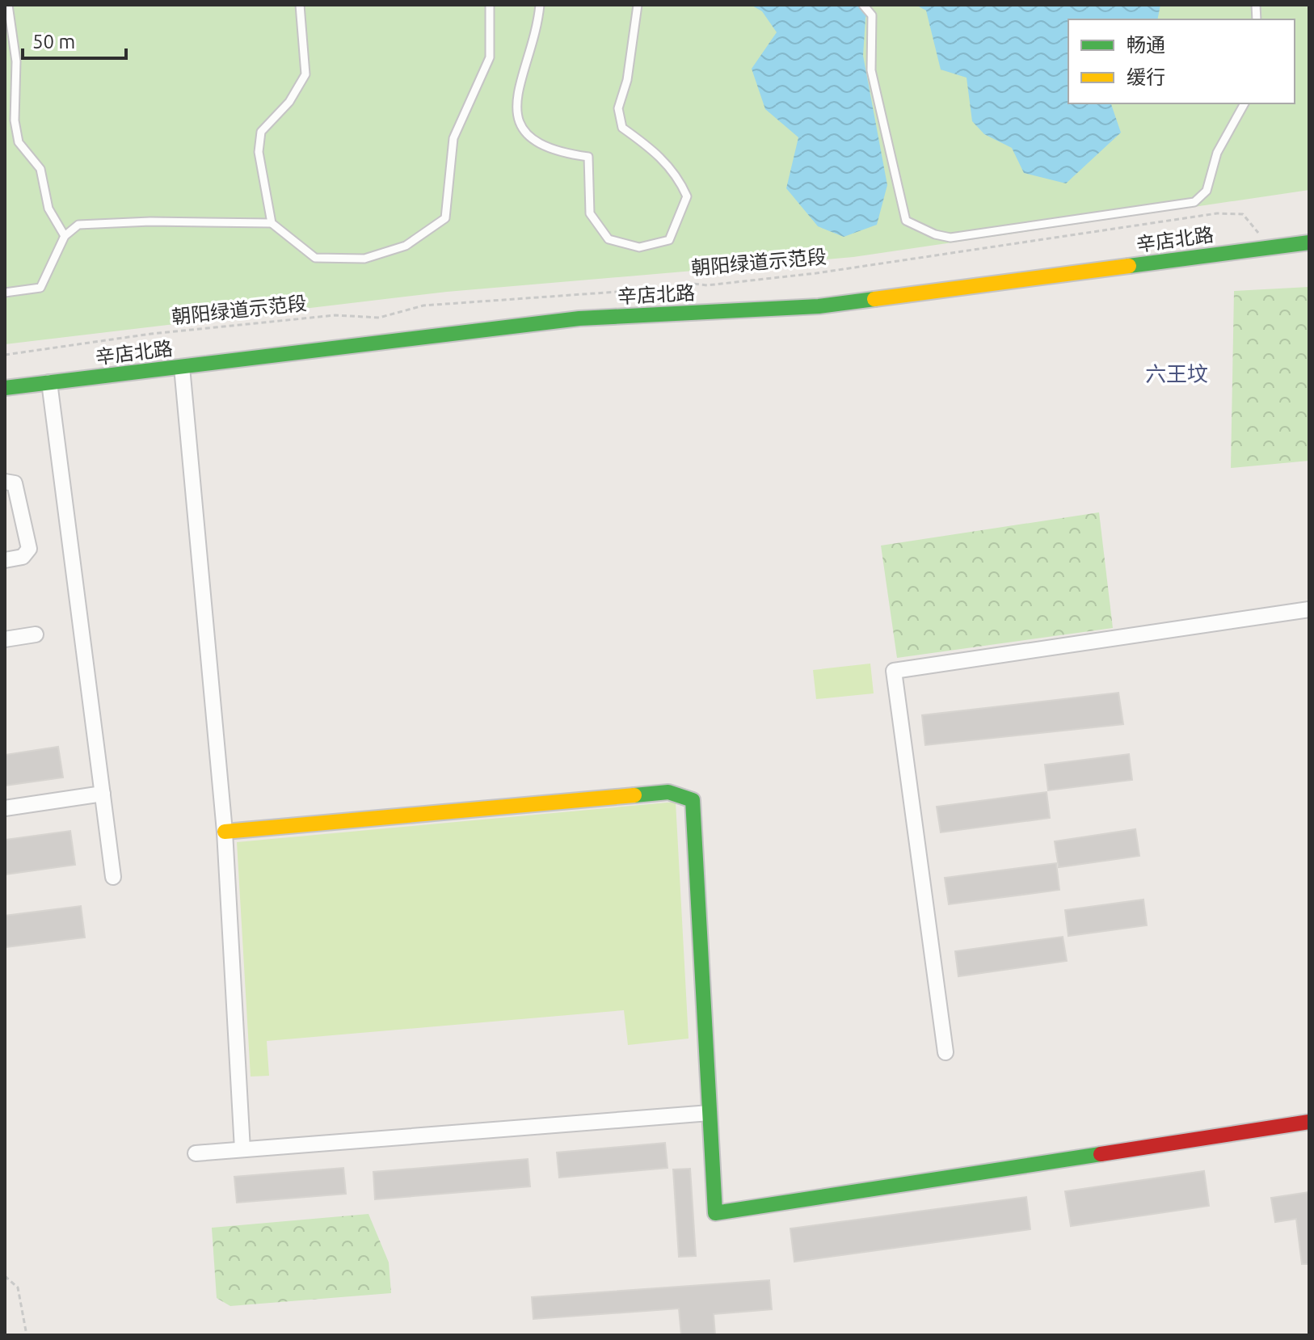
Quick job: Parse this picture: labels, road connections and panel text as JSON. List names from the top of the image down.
{
  "streets": {
    "street": ["辛店北路"],
    "path": ["朝阳绿道示范段"]
  },
  "crossings": [
    ["辛店北路", "朝阳绿道示范段"]
  ],
  "districts": ["六王坟"],
  "legend": ["畅通", "缓行"],
  "scale_bar": "50 m"
}
